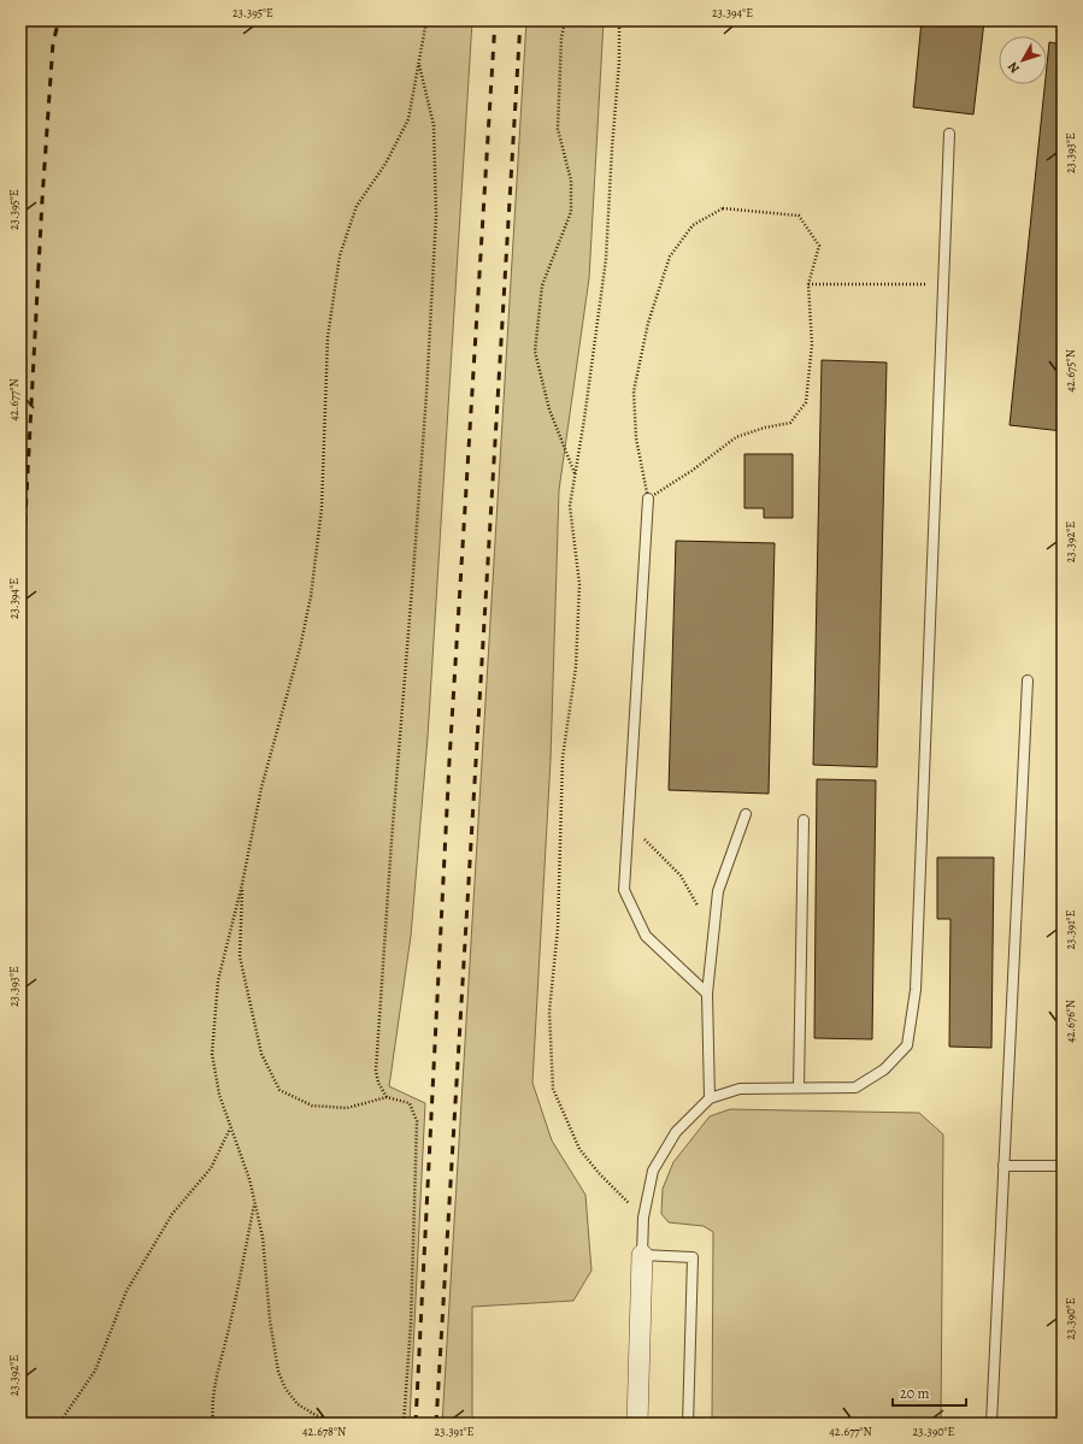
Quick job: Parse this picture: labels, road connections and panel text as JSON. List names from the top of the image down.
{
  "scale_bar": "20 m",
  "north": "bottom left",
  "coordinates": [
    "23.395°E",
    "23.394°E",
    "23.393°E",
    "42.675°N",
    "42.677°N",
    "23.392°E",
    "23.391°E",
    "42.676°N",
    "23.390°E",
    "42.678°N"
  ]
}
